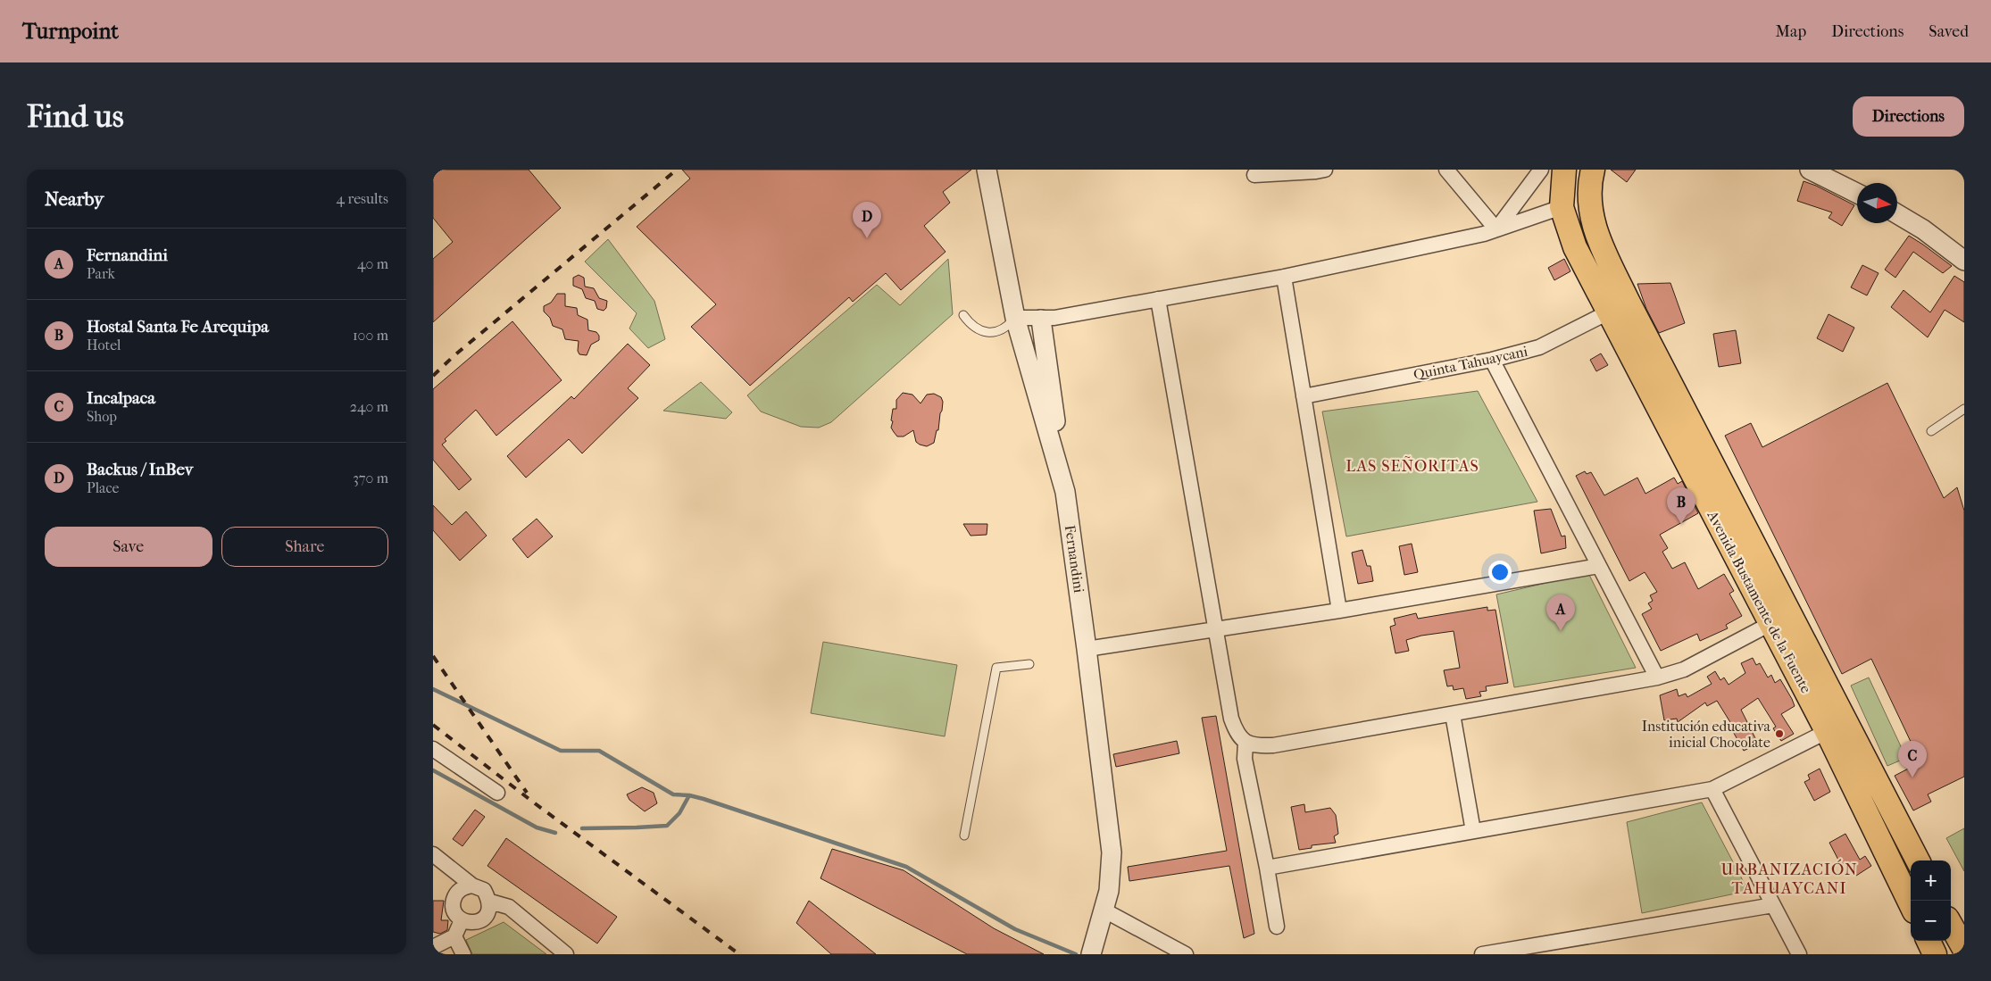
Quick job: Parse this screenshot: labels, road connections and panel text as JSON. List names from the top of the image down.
{
  "streets": {
    "main road": ["Avenida Bustamente de la Fuente"],
    "street": ["Quinta Tahuaycani", "Fernandini"]
  },
  "crossings": [
    ["Quinta Tahuaycani", "Avenida Bustamente de la Fuente"]
  ],
  "districts": ["LAS SEÑORITAS", "URBANIZACIÓN TAHUAYCANI"],
  "places": ["Institución educativa inicial Chocolate"],
  "north": "right",
  "page": {
    "header": "Turnpoint",
    "nav": ["Map", "Directions", "Saved"],
    "buttons": [
      "Directions",
      ["Save", "Share"]
    ],
    "title": "Find us",
    "heading": ["Nearby", "4 results"],
    "pins": [
      "D",
      "B",
      "A",
      "C"
    ],
    "list": [
      {
        "mark": "A",
        "name": "Fernandini",
        "note": "Park",
        "value": "40 m"
      },
      {
        "mark": "B",
        "name": "Hostal Santa Fe Arequipa",
        "note": "Hotel",
        "value": "100 m"
      },
      {
        "mark": "C",
        "name": "Incalpaca",
        "note": "Shop",
        "value": "240 m"
      },
      {
        "mark": "D",
        "name": "Backus / InBev",
        "note": "Place",
        "value": "370 m"
      }
    ],
    "map_buttons": ["+", "−"]
  }
}
